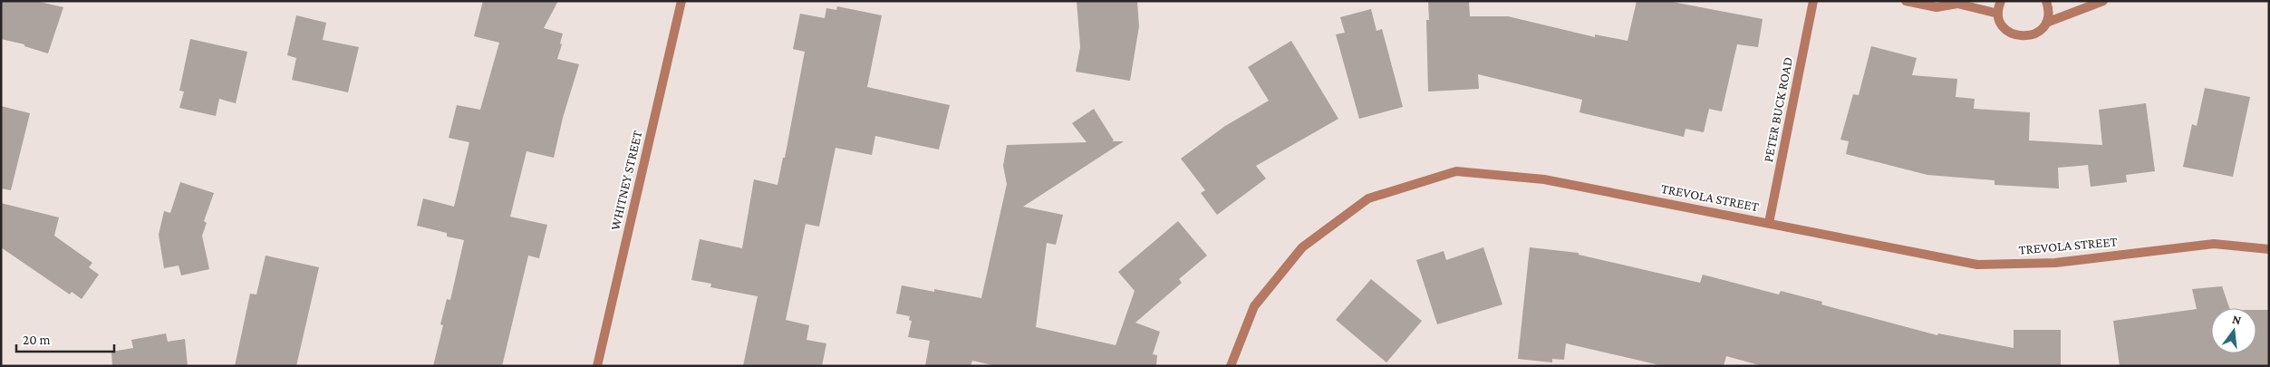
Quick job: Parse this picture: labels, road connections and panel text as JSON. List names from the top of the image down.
{
  "streets": {
    "street": ["PETER BUCK ROAD", "WHITNEY STREET", "TREVOLA STREET"]
  },
  "crossings": [
    ["PETER BUCK ROAD", "TREVOLA STREET"]
  ],
  "scale_bar": "20 m",
  "north": "top"
}
